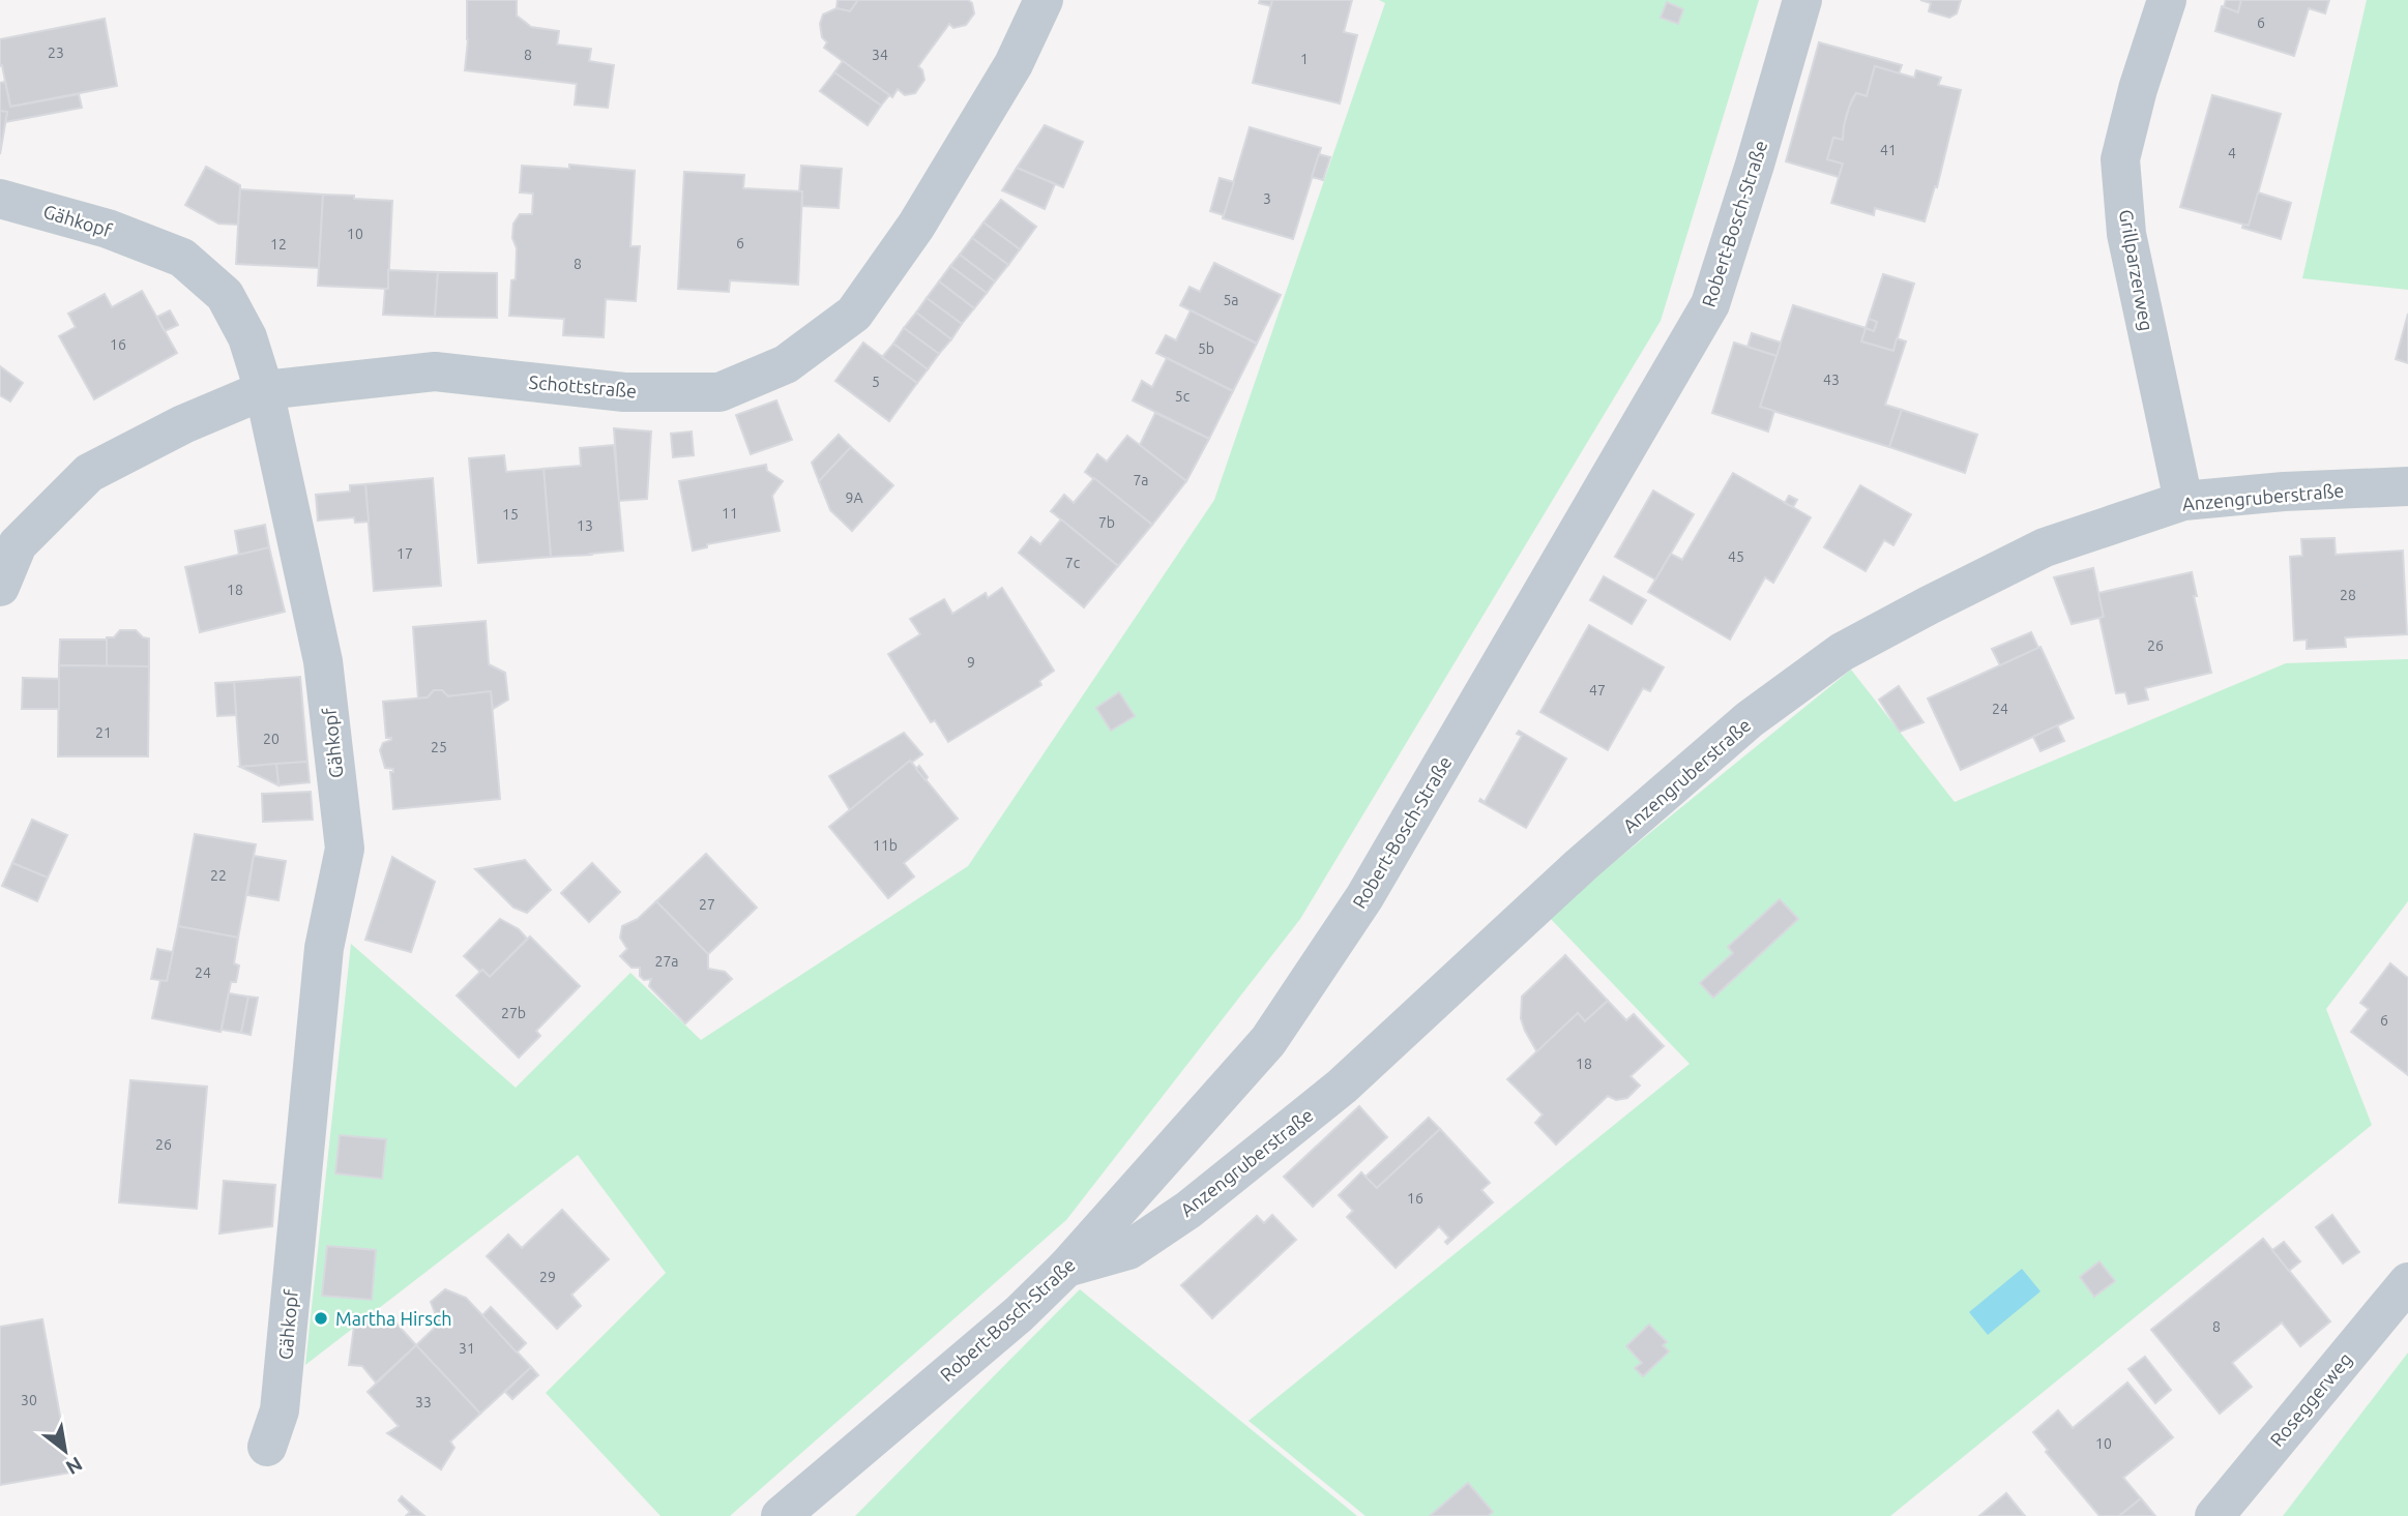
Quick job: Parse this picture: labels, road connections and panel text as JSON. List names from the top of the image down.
{
  "streets": {
    "street": [
      "Gähkopf",
      "Robert-Bosch-Straße",
      "Grillparzerweg",
      "Schottstraße",
      "Anzengruberstraße",
      "Roseggerweg"
    ]
  },
  "crossings": [
    ["Gähkopf", "Schottstraße"],
    ["Robert-Bosch-Straße", "Anzengruberstraße"],
    ["Grillparzerweg", "Anzengruberstraße"]
  ],
  "places": ["Martha Hirsch"],
  "house_numbers": [
    "6",
    "23",
    "8",
    "34",
    "1",
    "41",
    "4",
    "3",
    "10",
    "6",
    "12",
    "8",
    "5a",
    "16",
    "5b",
    "43",
    "5",
    "5c",
    "7a",
    "9A",
    "11",
    "15",
    "7b",
    "13",
    "17",
    "45",
    "7c",
    "18",
    "28",
    "26",
    "9",
    "47",
    "24",
    "21",
    "20",
    "25",
    "11b",
    "22",
    "27",
    "27a",
    "24",
    "27b",
    "6",
    "18",
    "26",
    "16",
    "29",
    "8",
    "31",
    "30",
    "33",
    "10"
  ],
  "north": "bottom right"
}
